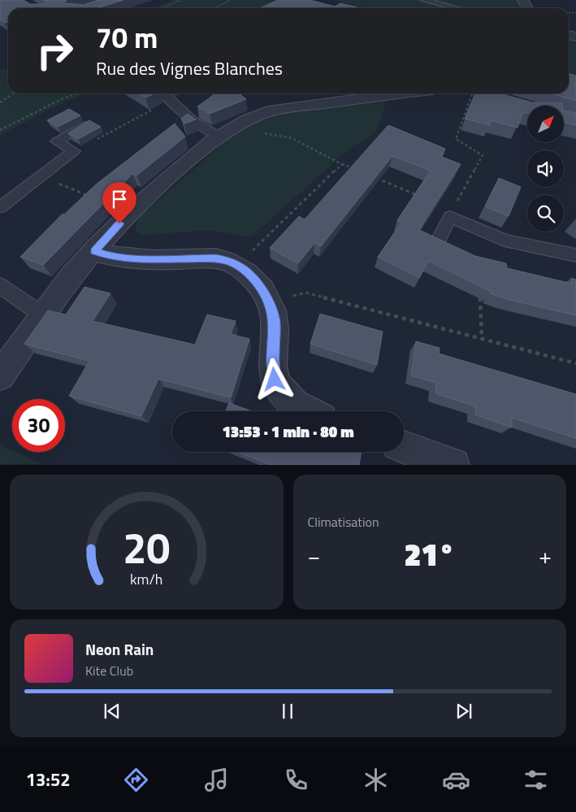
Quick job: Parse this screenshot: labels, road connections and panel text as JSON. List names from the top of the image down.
{
  "north": "top right",
  "page": {
    "turn": ["70 m", "Rue des Vignes Blanches"],
    "limit": "30",
    "trip": "13:53 · 1 min · 80 m",
    "tile": "Climatisation",
    "heat": ["−", "21°", "+"],
    "song": ["Neon Rain", "Kite Club"],
    "tabs": "13:52",
    "gauge": ["20", "km/h"]
  }
}
